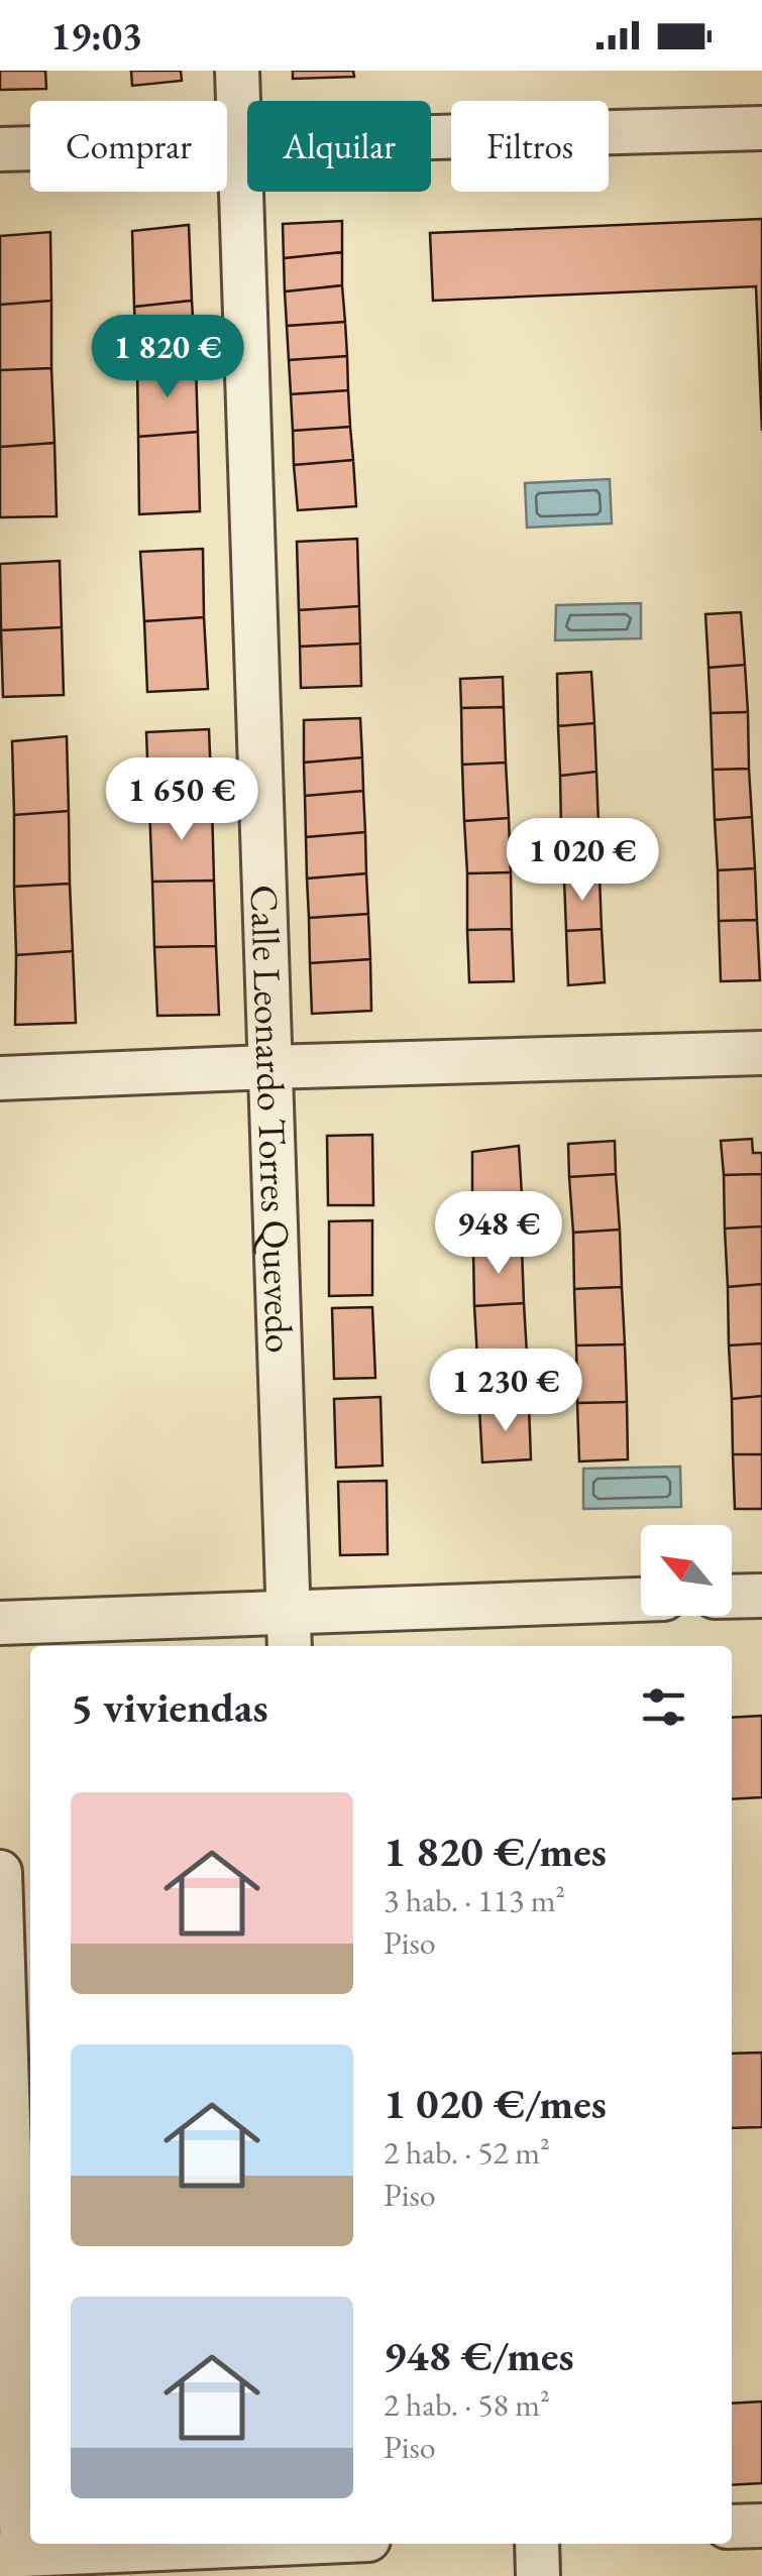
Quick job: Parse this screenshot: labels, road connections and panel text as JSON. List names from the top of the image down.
{
  "streets": {
    "street": ["Calle Leonardo Torres Quevedo"]
  },
  "north": "top left",
  "page": {
    "status": "19:03",
    "chip": ["Comprar", "Alquilar", "Filtros"],
    "price": [
      "1 820 €",
      "1 650 €",
      "1 020 €",
      "948 €",
      "1 230 €"
    ],
    "heading": "5 viviendas",
    "list": [
      {
        "name": "1 820 €/mes",
        "note": "3 hab. · 113 m² · Piso"
      },
      {
        "name": "1 020 €/mes",
        "note": "2 hab. · 52 m² · Piso"
      },
      {
        "name": "948 €/mes",
        "note": "2 hab. · 58 m² · Piso"
      }
    ]
  }
}
